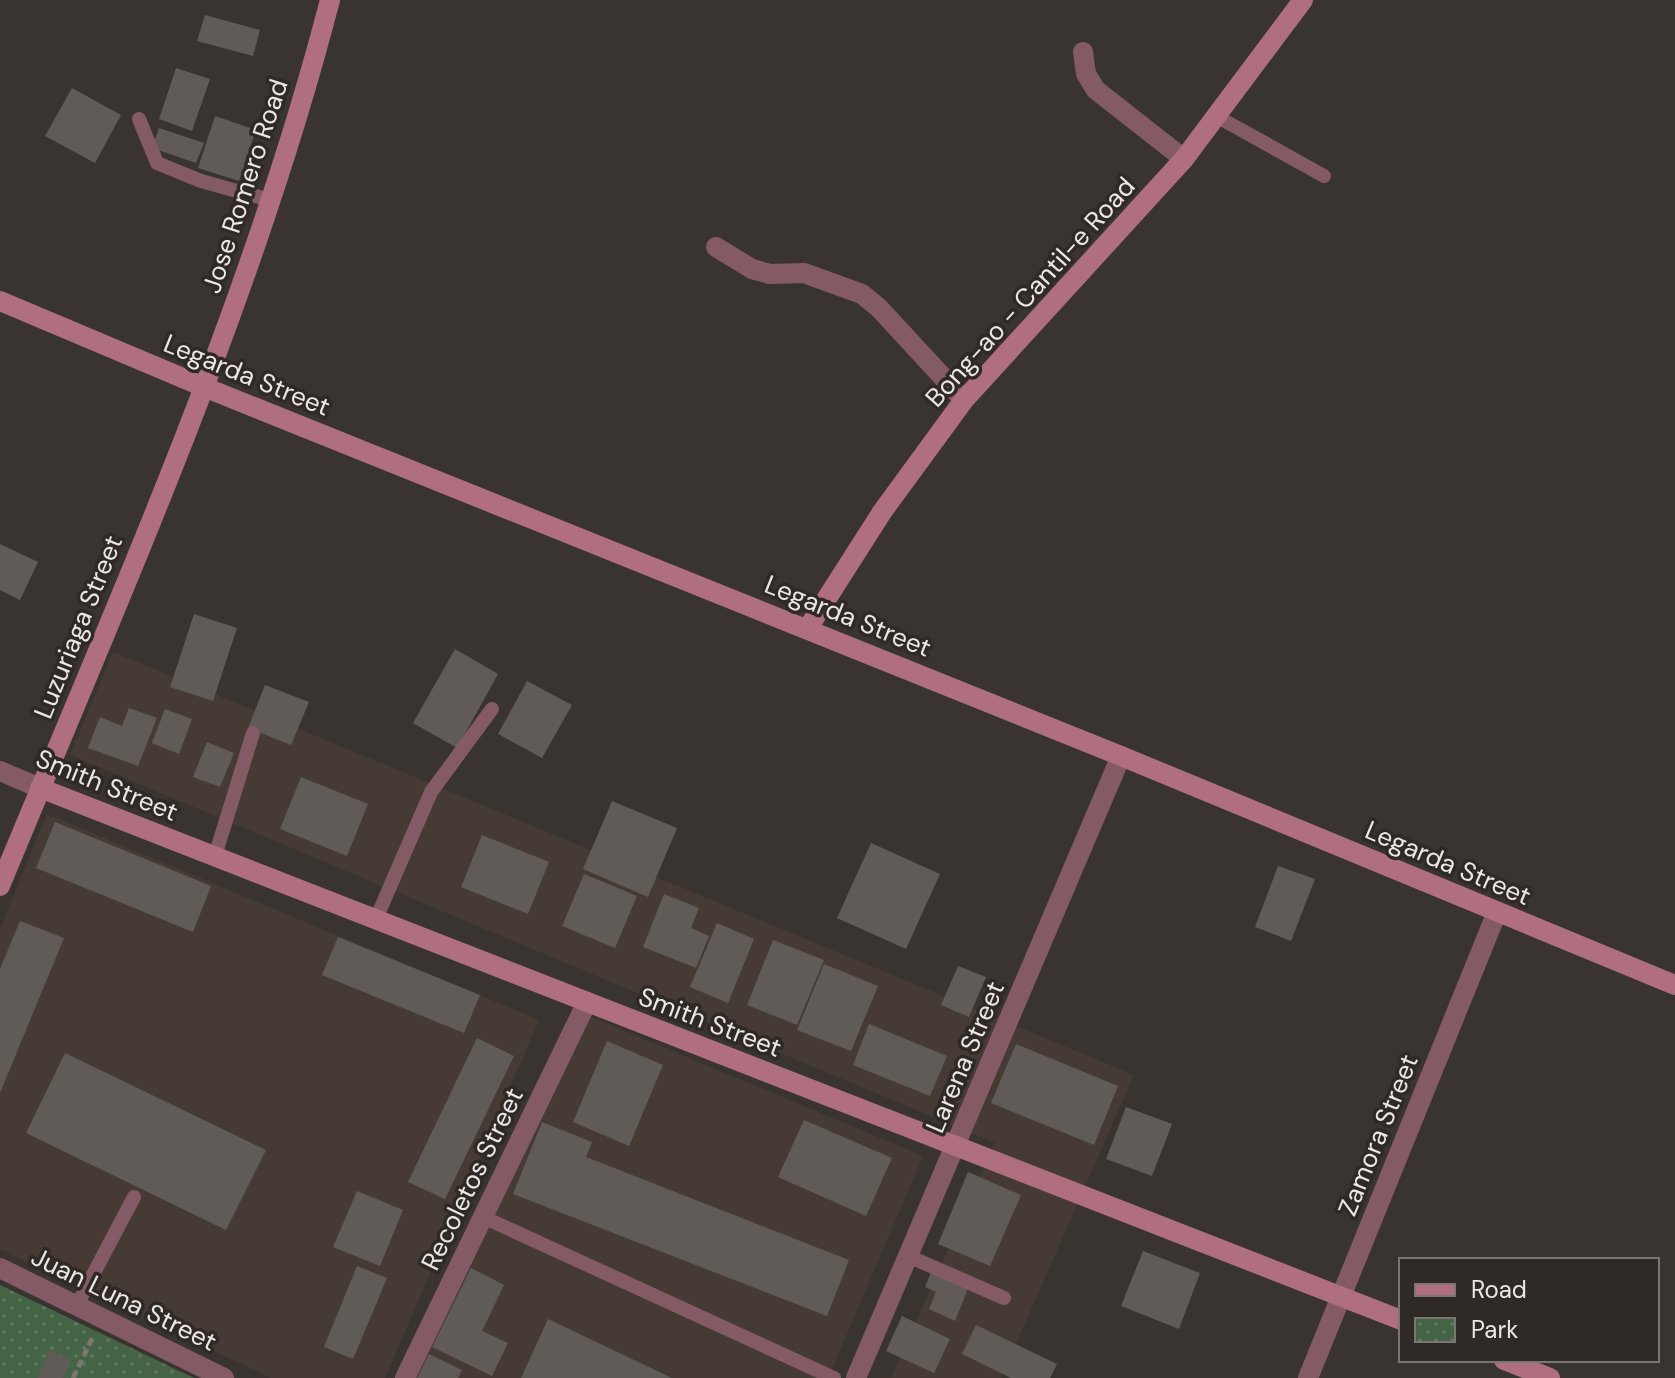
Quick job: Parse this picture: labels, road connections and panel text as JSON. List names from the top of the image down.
{
  "streets": {
    "main road": [
      "Jose Romero Road",
      "Bong-ao - Cantil-e Road",
      "Legarda Street",
      "Luzuriaga Street",
      "Smith Street"
    ],
    "street": [
      "Larena Street",
      "Zamora Street",
      "Recoletos Street",
      "Juan Luna Street"
    ]
  },
  "crossings": [
    ["Jose Romero Road", "Legarda Street"],
    ["Jose Romero Road", "Luzuriaga Street"],
    ["Bong-ao - Cantil-e Road", "Legarda Street"],
    ["Legarda Street", "Luzuriaga Street"],
    ["Legarda Street", "Larena Street"],
    ["Legarda Street", "Zamora Street"],
    ["Luzuriaga Street", "Smith Street"],
    ["Smith Street", "Larena Street"],
    ["Smith Street", "Zamora Street"],
    ["Smith Street", "Recoletos Street"]
  ],
  "legend": ["Road", "Park"]
}
